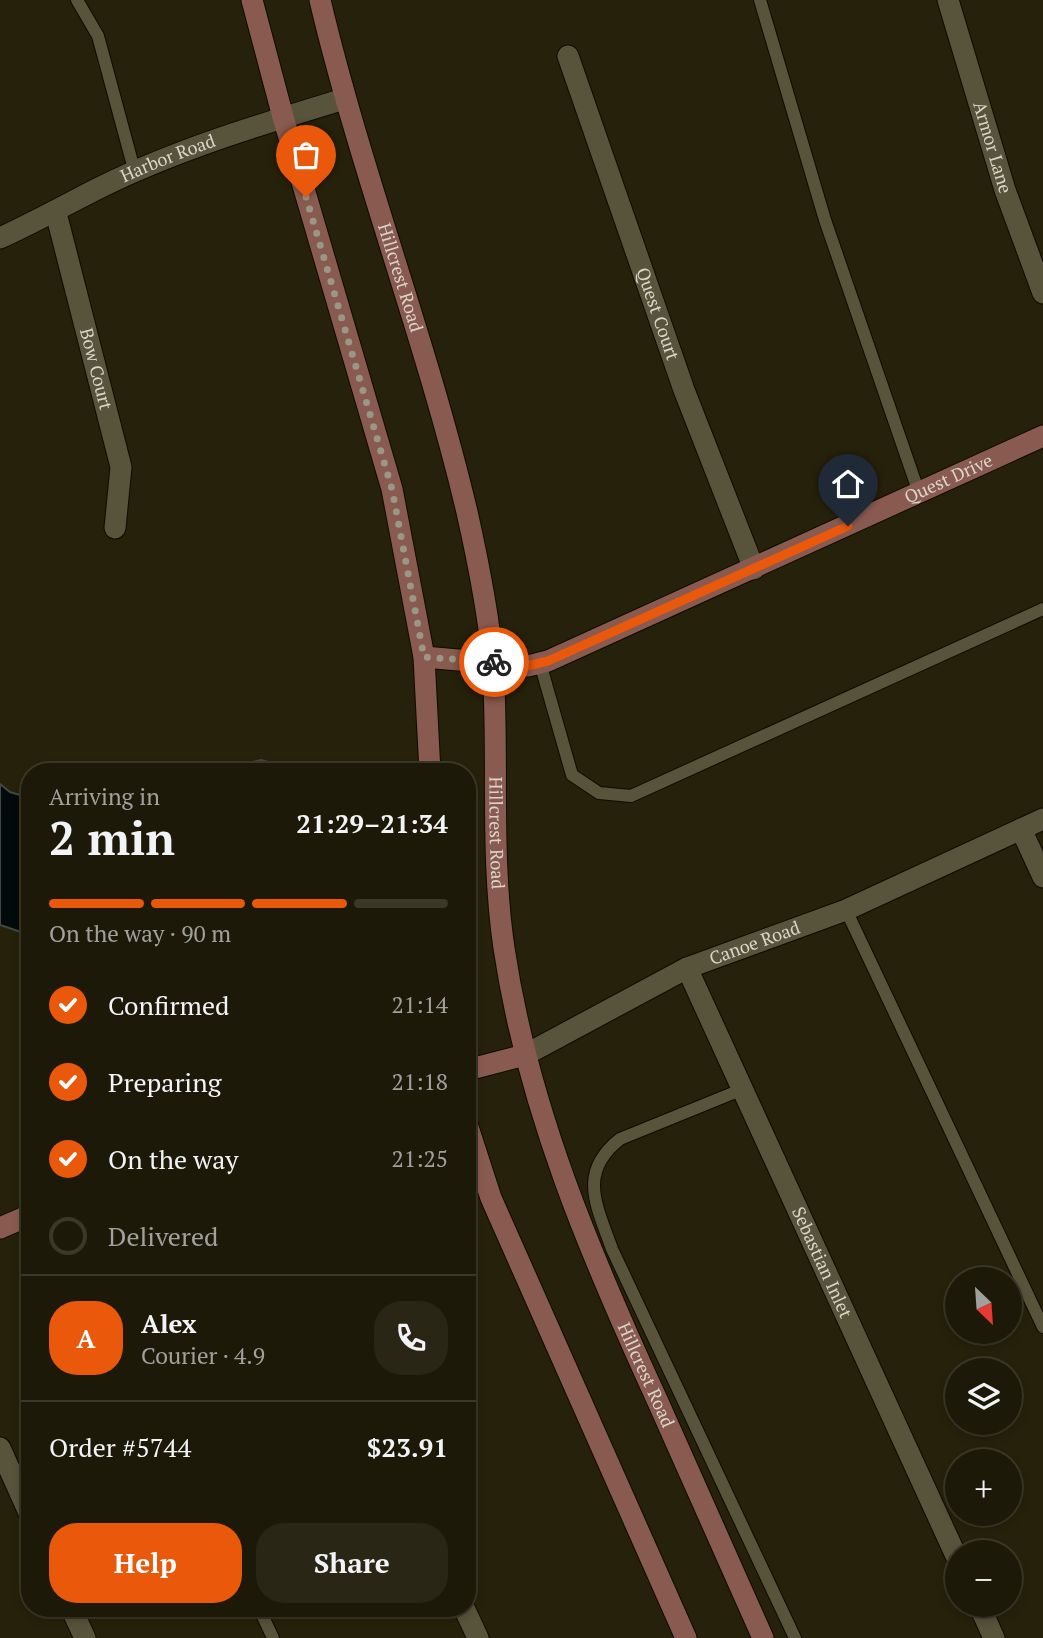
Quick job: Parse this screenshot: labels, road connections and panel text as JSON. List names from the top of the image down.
{
  "streets": {
    "main road": ["Hillcrest Road", "Quest Drive", "Canoe Road"],
    "street": [
      "Armor Lane",
      "Harbor Road",
      "Quest Court",
      "Bow Court",
      "Sebastian Inlet"
    ]
  },
  "crossings": [
    ["Harbor Road", "Hillcrest Road"],
    ["Harbor Road", "Bow Court"],
    ["Hillcrest Road", "Quest Drive"],
    ["Hillcrest Road", "Canoe Road"],
    ["Quest Court", "Quest Drive"],
    ["Canoe Road", "Sebastian Inlet"]
  ],
  "north": "bottom right",
  "page": {
    "heading": ["2 min", "Arriving in", "21:29–21:34"],
    "panel": [
      "Alex",
      "Courier · 4.9",
      "Order #5744",
      "$23.91"
    ],
    "bar": "On the way · 90 m",
    "list": [
      ["Confirmed", "21:14"],
      ["Preparing", "21:18"],
      ["On the way", "21:25"],
      "Delivered"
    ],
    "map_buttons": ["+", "−"],
    "round": "A",
    "buttons": ["Help", "Share"]
  }
}
